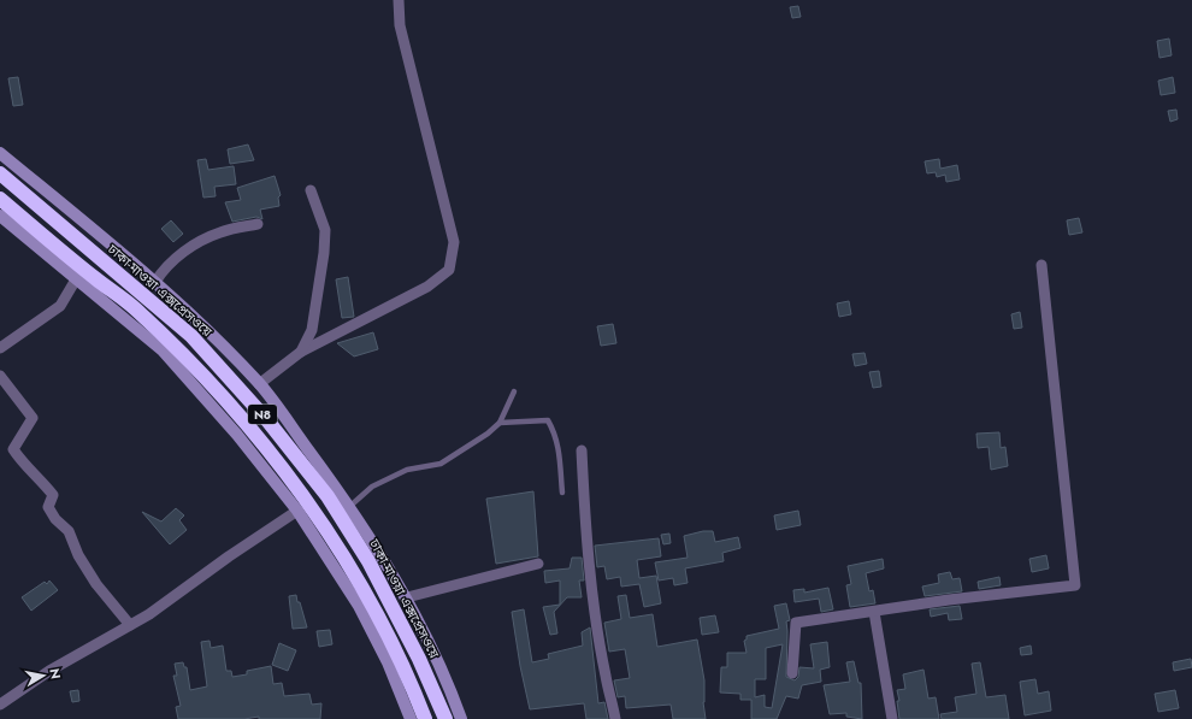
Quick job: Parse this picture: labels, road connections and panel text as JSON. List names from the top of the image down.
{
  "streets": {
    "highway": ["ঢাকা-মাওয়া এক্সপ্রেসওয়ে", "N8"]
  },
  "north": "right"
}
